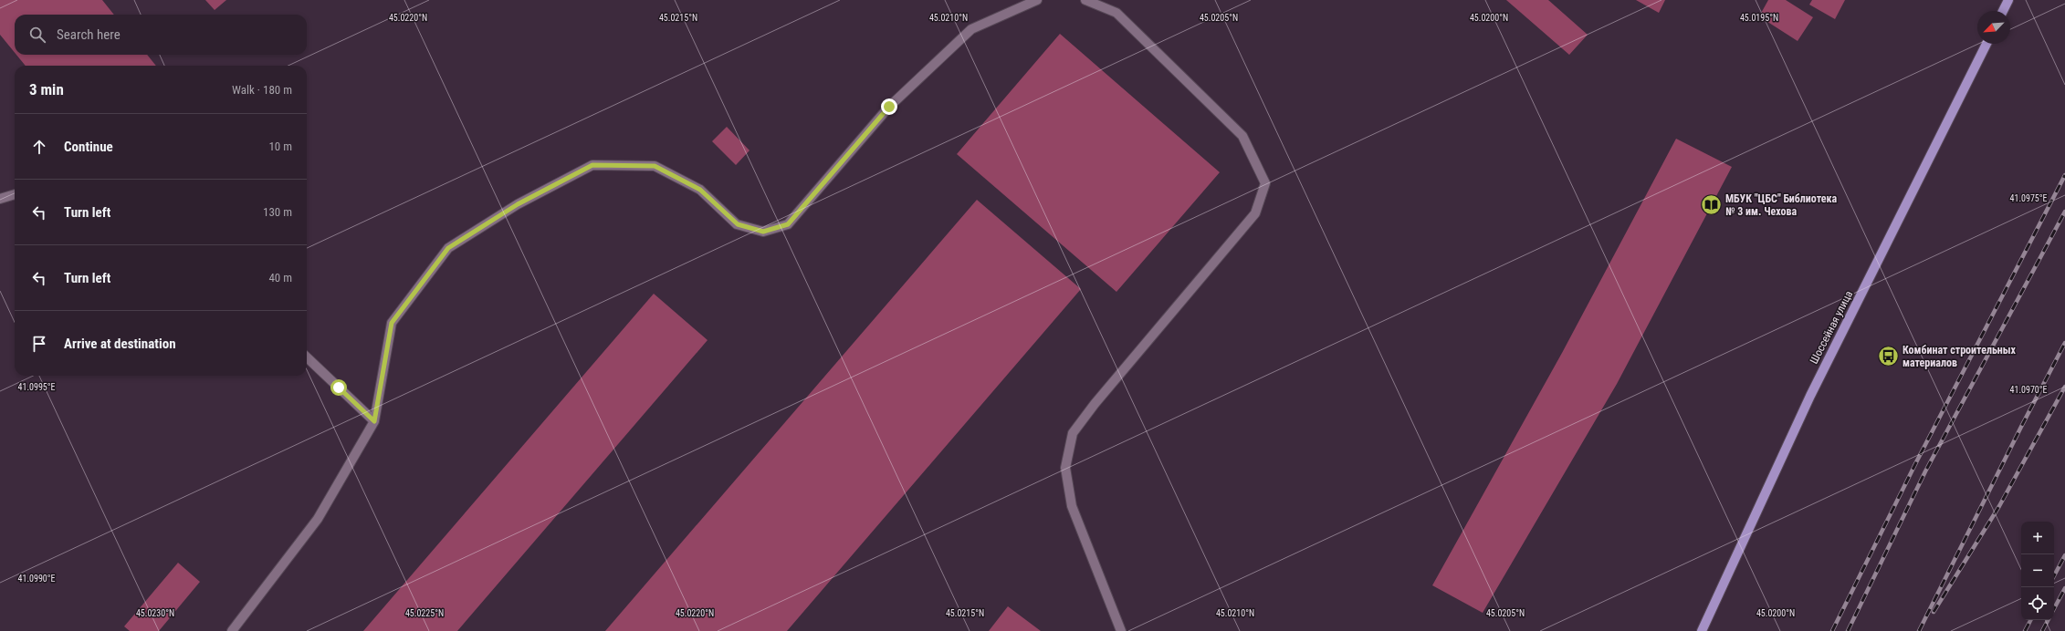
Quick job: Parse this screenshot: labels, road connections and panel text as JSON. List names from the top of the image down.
{
  "streets": {
    "main road": ["Шоссейная улица"]
  },
  "places": {
    "library": ["МБУК \"ЦБС\" Библиотека № 3 им. Чехова"],
    "bus stop": ["Комбинат строительных материалов"]
  },
  "north": "bottom left",
  "page": {
    "search": "Search here",
    "heading": ["3 min", "Walk · 180 m"],
    "list": [
      ["Continue", "10 m"],
      ["Turn left", "130 m"],
      ["Turn left", "40 m"],
      "Arrive at destination"
    ],
    "map_buttons": ["+", "−"]
  },
  "coordinates": [
    "45.0210°N",
    "45.0200°N",
    "45.0195°N",
    "45.0220°N",
    "45.0215°N",
    "45.0205°N",
    "41.0975°E",
    "41.0995°E",
    "41.0970°E",
    "41.0990°E",
    "45.0230°N",
    "45.0225°N"
  ]
}
